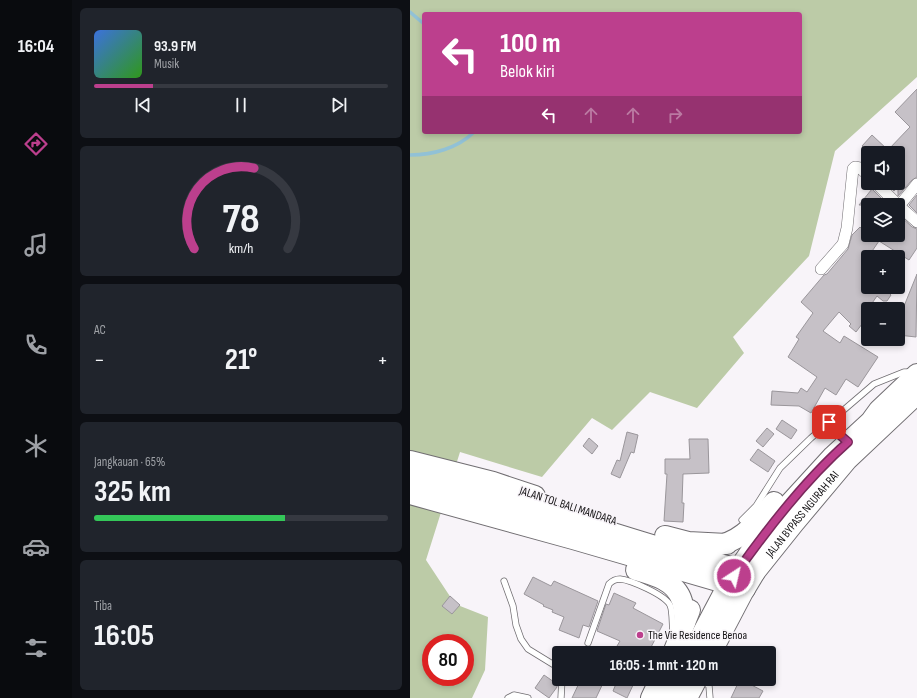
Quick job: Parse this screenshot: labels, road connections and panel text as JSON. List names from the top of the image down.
{
  "streets": {
    "highway": ["JALAN TOL BALI MANDARA", "JALAN BYPASS NGURAH RAI"]
  },
  "crossings": [
    ["JALAN TOL BALI MANDARA", "JALAN BYPASS NGURAH RAI"]
  ],
  "places": ["The Vie Residence Benoa"],
  "page": {
    "tabs": "16:04",
    "turn": ["100 m", "Belok kiri"],
    "song": ["93.9 FM", "Musik"],
    "map_buttons": ["+", "−"],
    "tile": [
      "AC",
      ["Jangkauan · 65%", "325 km"],
      ["Tiba", "16:05"]
    ],
    "heat": ["−", "21°", "+"],
    "limit": "80",
    "trip": "16:05 · 1 mnt · 120 m",
    "gauge": ["78", "km/h"]
  }
}
